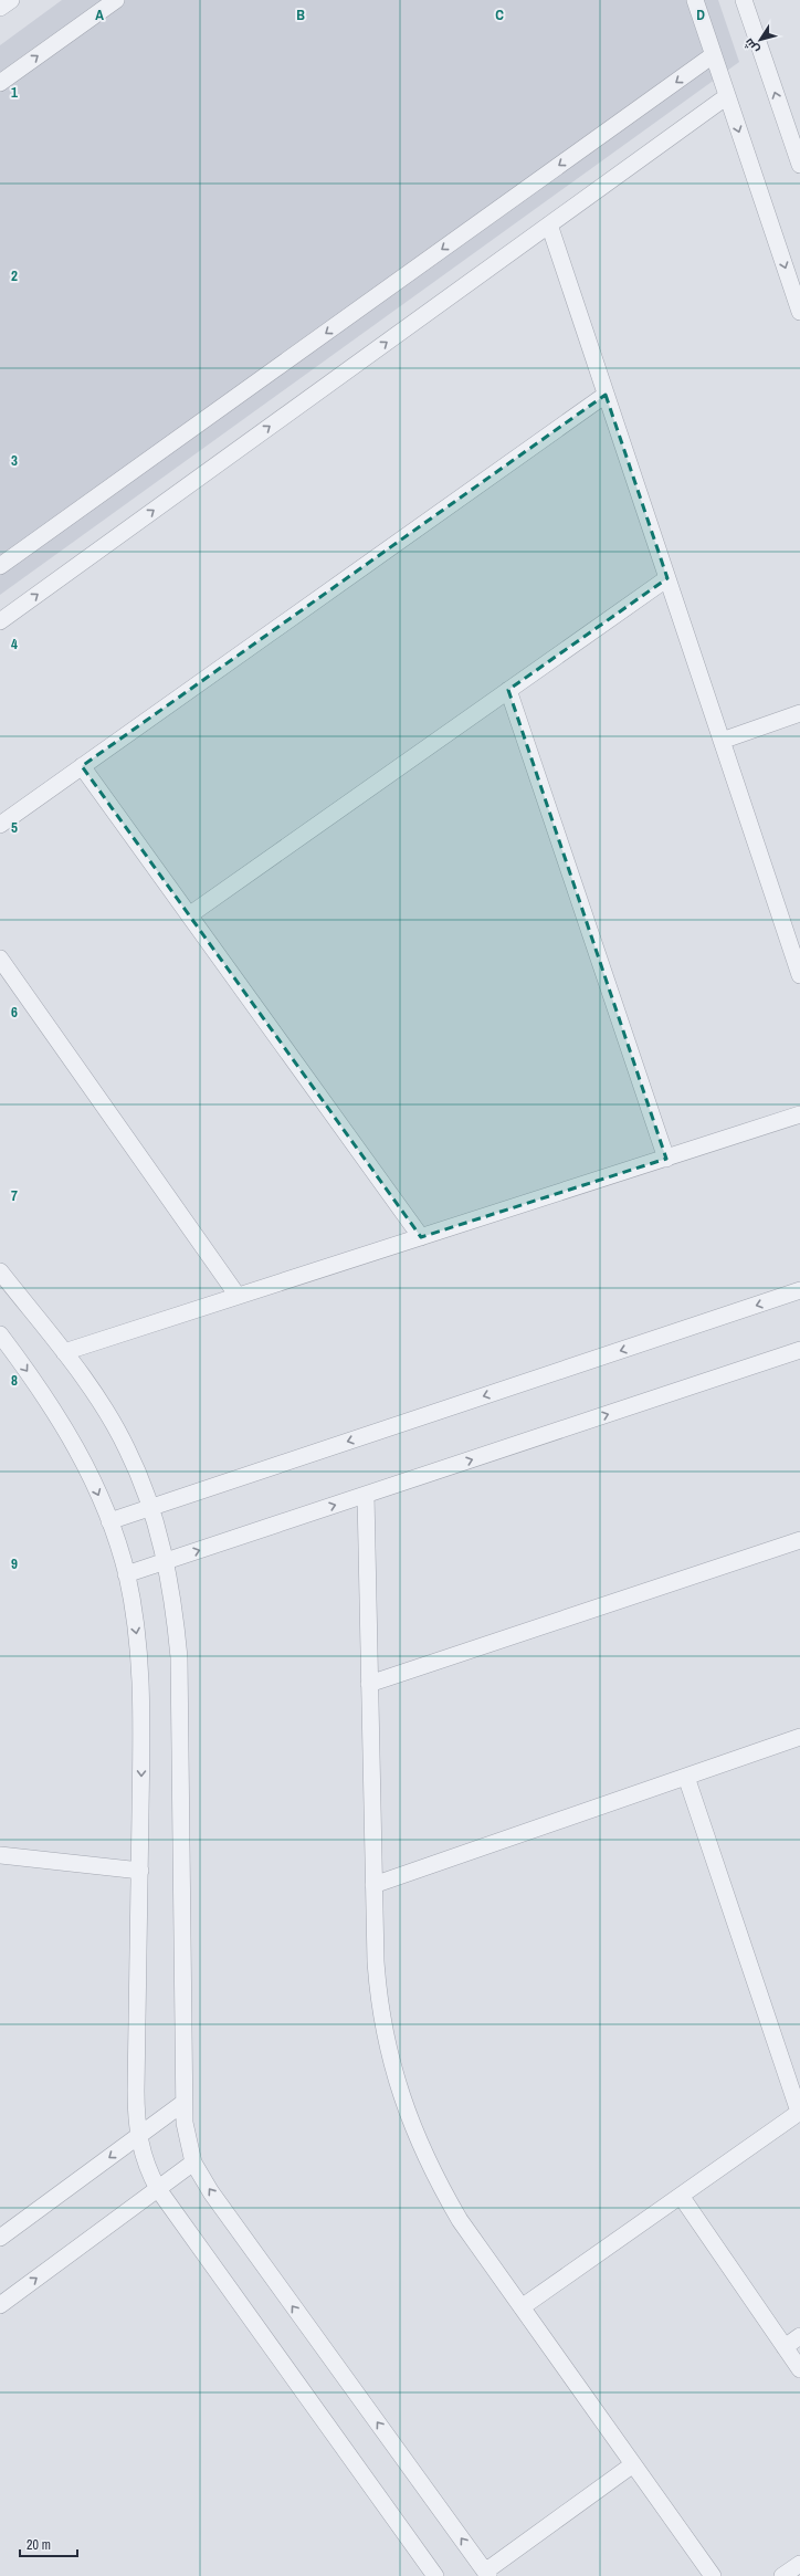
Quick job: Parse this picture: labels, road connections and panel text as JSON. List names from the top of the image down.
{
  "scale_bar": "20 m",
  "north": "bottom left",
  "grid": {
    "columns": [
      "A",
      "B",
      "C",
      "D"
    ],
    "rows": [
      "1",
      "2",
      "3",
      "4",
      "5",
      "6",
      "7",
      "8",
      "9"
    ]
  }
}
